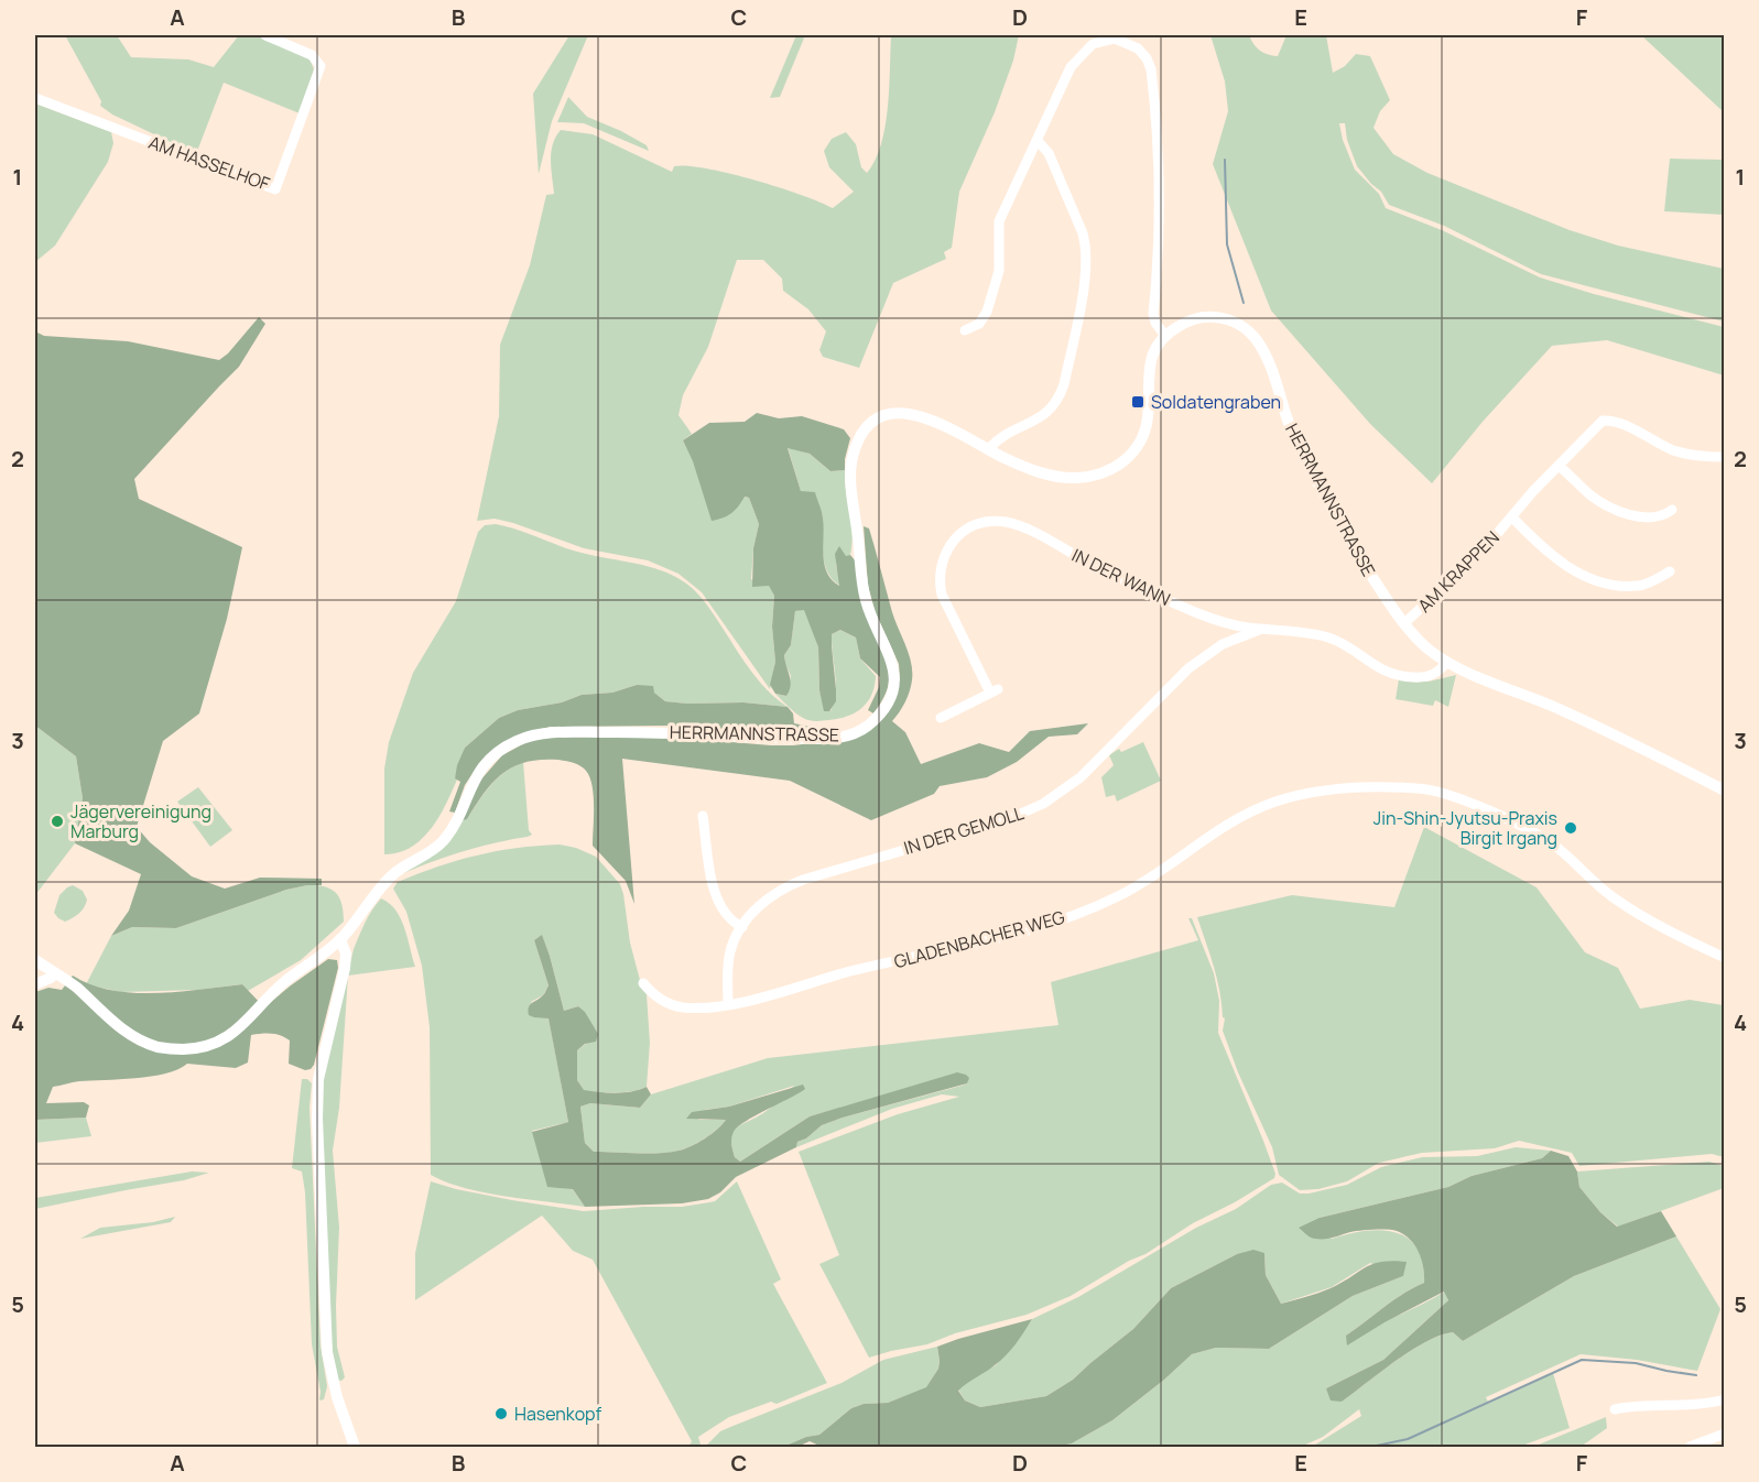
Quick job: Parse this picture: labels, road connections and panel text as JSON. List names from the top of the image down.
{
  "streets": {
    "street": [
      "AM HASSELHOF",
      "HERRMANNSTRASSE",
      "AM KRAPPEN",
      "IN DER WANN",
      "IN DER GEMOLL",
      "GLADENBACHER WEG"
    ]
  },
  "crossings": [
    ["HERRMANNSTRASSE", "AM KRAPPEN"],
    ["HERRMANNSTRASSE", "IN DER WANN"],
    ["IN DER WANN", "IN DER GEMOLL"],
    ["IN DER GEMOLL", "GLADENBACHER WEG"]
  ],
  "places": {
    "transit": ["Soldatengraben"],
    "other": ["Jägervereinigung Marburg", "Jin-Shin-Jyutsu-Praxis Birgit Irgang", "Hasenkopf"]
  },
  "grid": {
    "columns": [
      "A",
      "B",
      "C",
      "D",
      "E",
      "F"
    ],
    "rows": [
      "1",
      "2",
      "3",
      "4",
      "5"
    ]
  }
}
